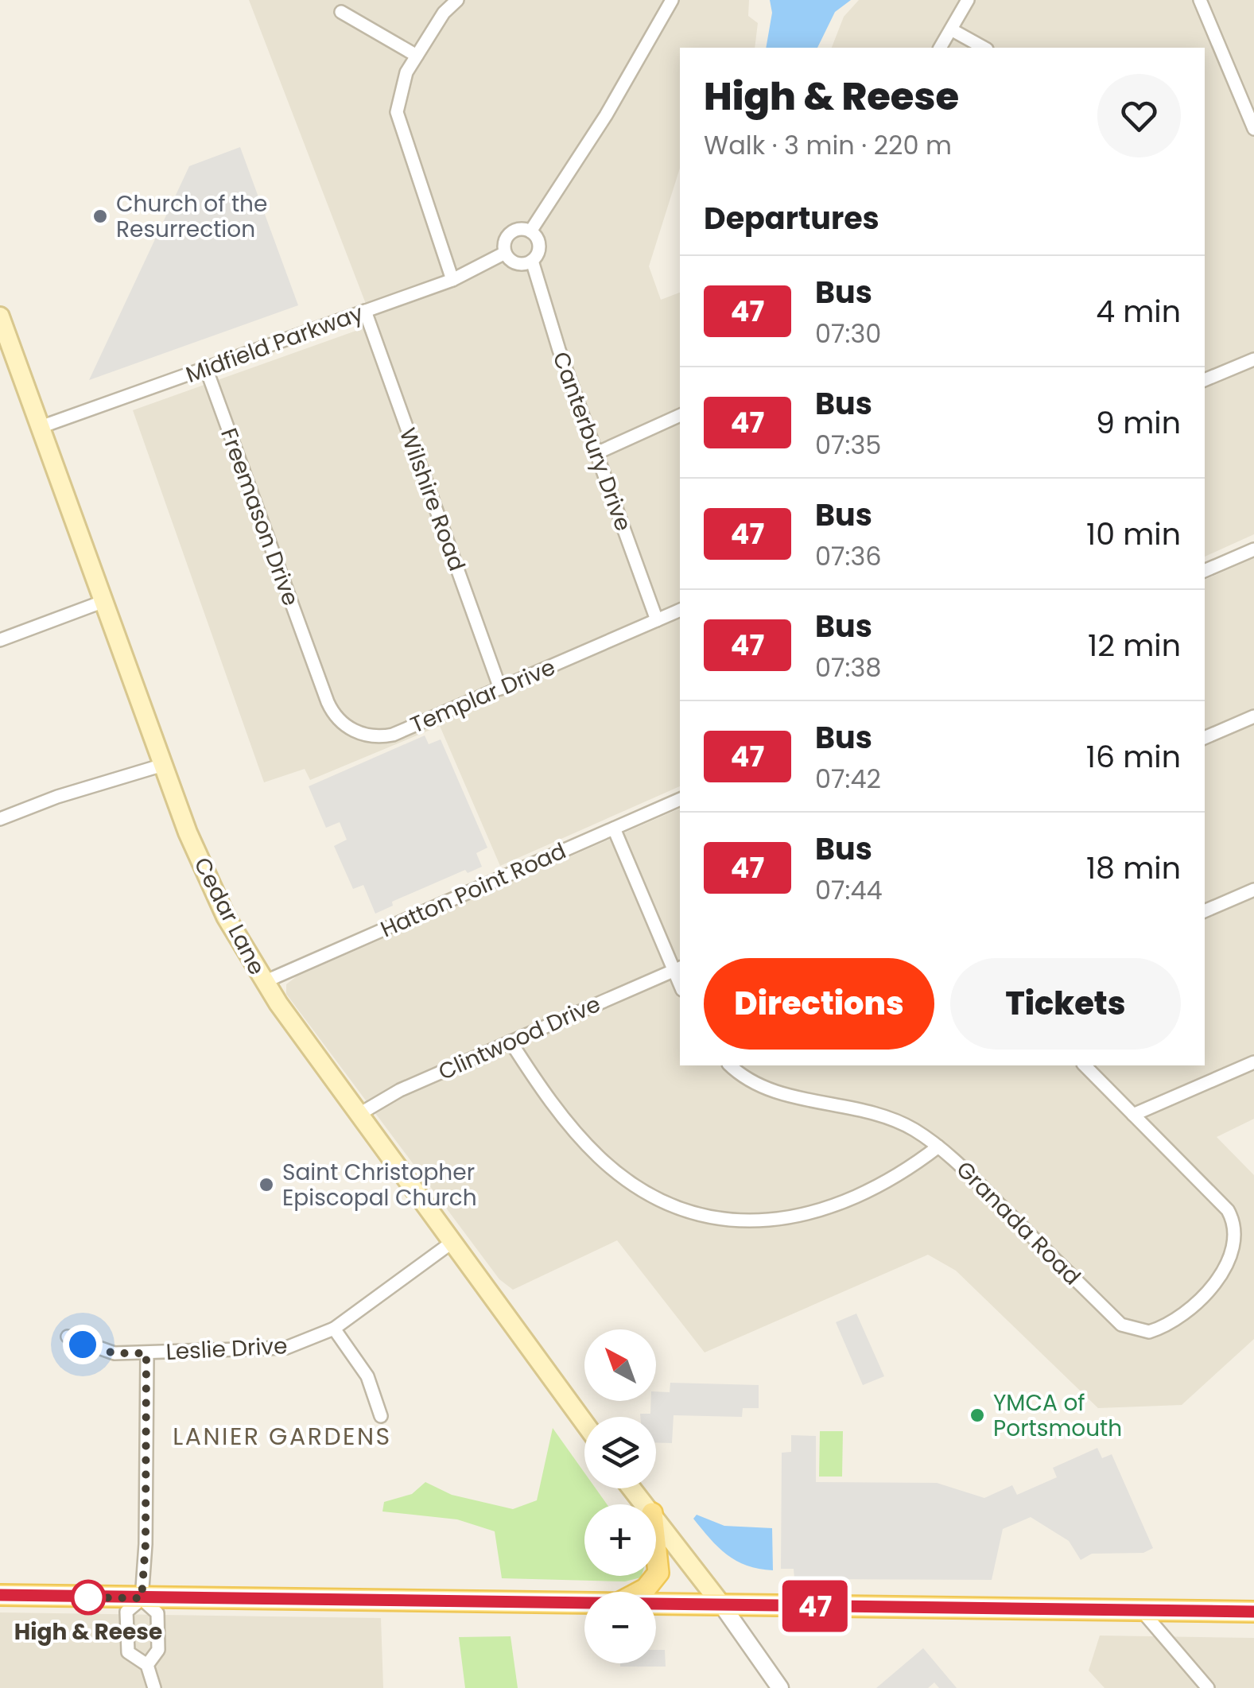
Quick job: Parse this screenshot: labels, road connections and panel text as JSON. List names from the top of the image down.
{
  "streets": {
    "main road": ["Cedar Lane"],
    "street": [
      "Midfield Parkway",
      "Canterbury Drive",
      "Wilshire Road",
      "Freemason Drive",
      "Templar Drive",
      "Hatton Point Road",
      "Clintwood Drive",
      "Granada Road",
      "Leslie Drive"
    ]
  },
  "crossings": [
    ["Midfield Parkway", "Canterbury Drive"],
    ["Midfield Parkway", "Wilshire Road"],
    ["Midfield Parkway", "Freemason Drive"],
    ["Midfield Parkway", "Cedar Lane"],
    ["Canterbury Drive", "Templar Drive"],
    ["Wilshire Road", "Templar Drive"],
    ["Freemason Drive", "Templar Drive"],
    ["Hatton Point Road", "Cedar Lane"],
    ["Cedar Lane", "Clintwood Drive"],
    ["Cedar Lane", "Leslie Drive"]
  ],
  "districts": ["LANIER GARDENS"],
  "places": [
    "Church of the Resurrection",
    "Saint Christopher Episcopal Church",
    "YMCA of Portsmouth",
    "High & Reese"
  ],
  "lines": ["bus line 47"],
  "north": "top left",
  "page": {
    "on_map": "47",
    "heading": [
      ["High & Reese", "Walk · 3 min · 220 m"],
      "Departures"
    ],
    "list": [
      {
        "mark": "47",
        "name": "Bus",
        "note": "07:30",
        "value": "4 min"
      },
      {
        "mark": "47",
        "name": "Bus",
        "note": "07:35",
        "value": "9 min"
      },
      {
        "mark": "47",
        "name": "Bus",
        "note": "07:36",
        "value": "10 min"
      },
      {
        "mark": "47",
        "name": "Bus",
        "note": "07:38",
        "value": "12 min"
      },
      {
        "mark": "47",
        "name": "Bus",
        "note": "07:42",
        "value": "16 min"
      },
      {
        "mark": "47",
        "name": "Bus",
        "note": "07:44",
        "value": "18 min"
      }
    ],
    "buttons": ["Directions", "Tickets"],
    "map_buttons": ["+", "−"]
  }
}
